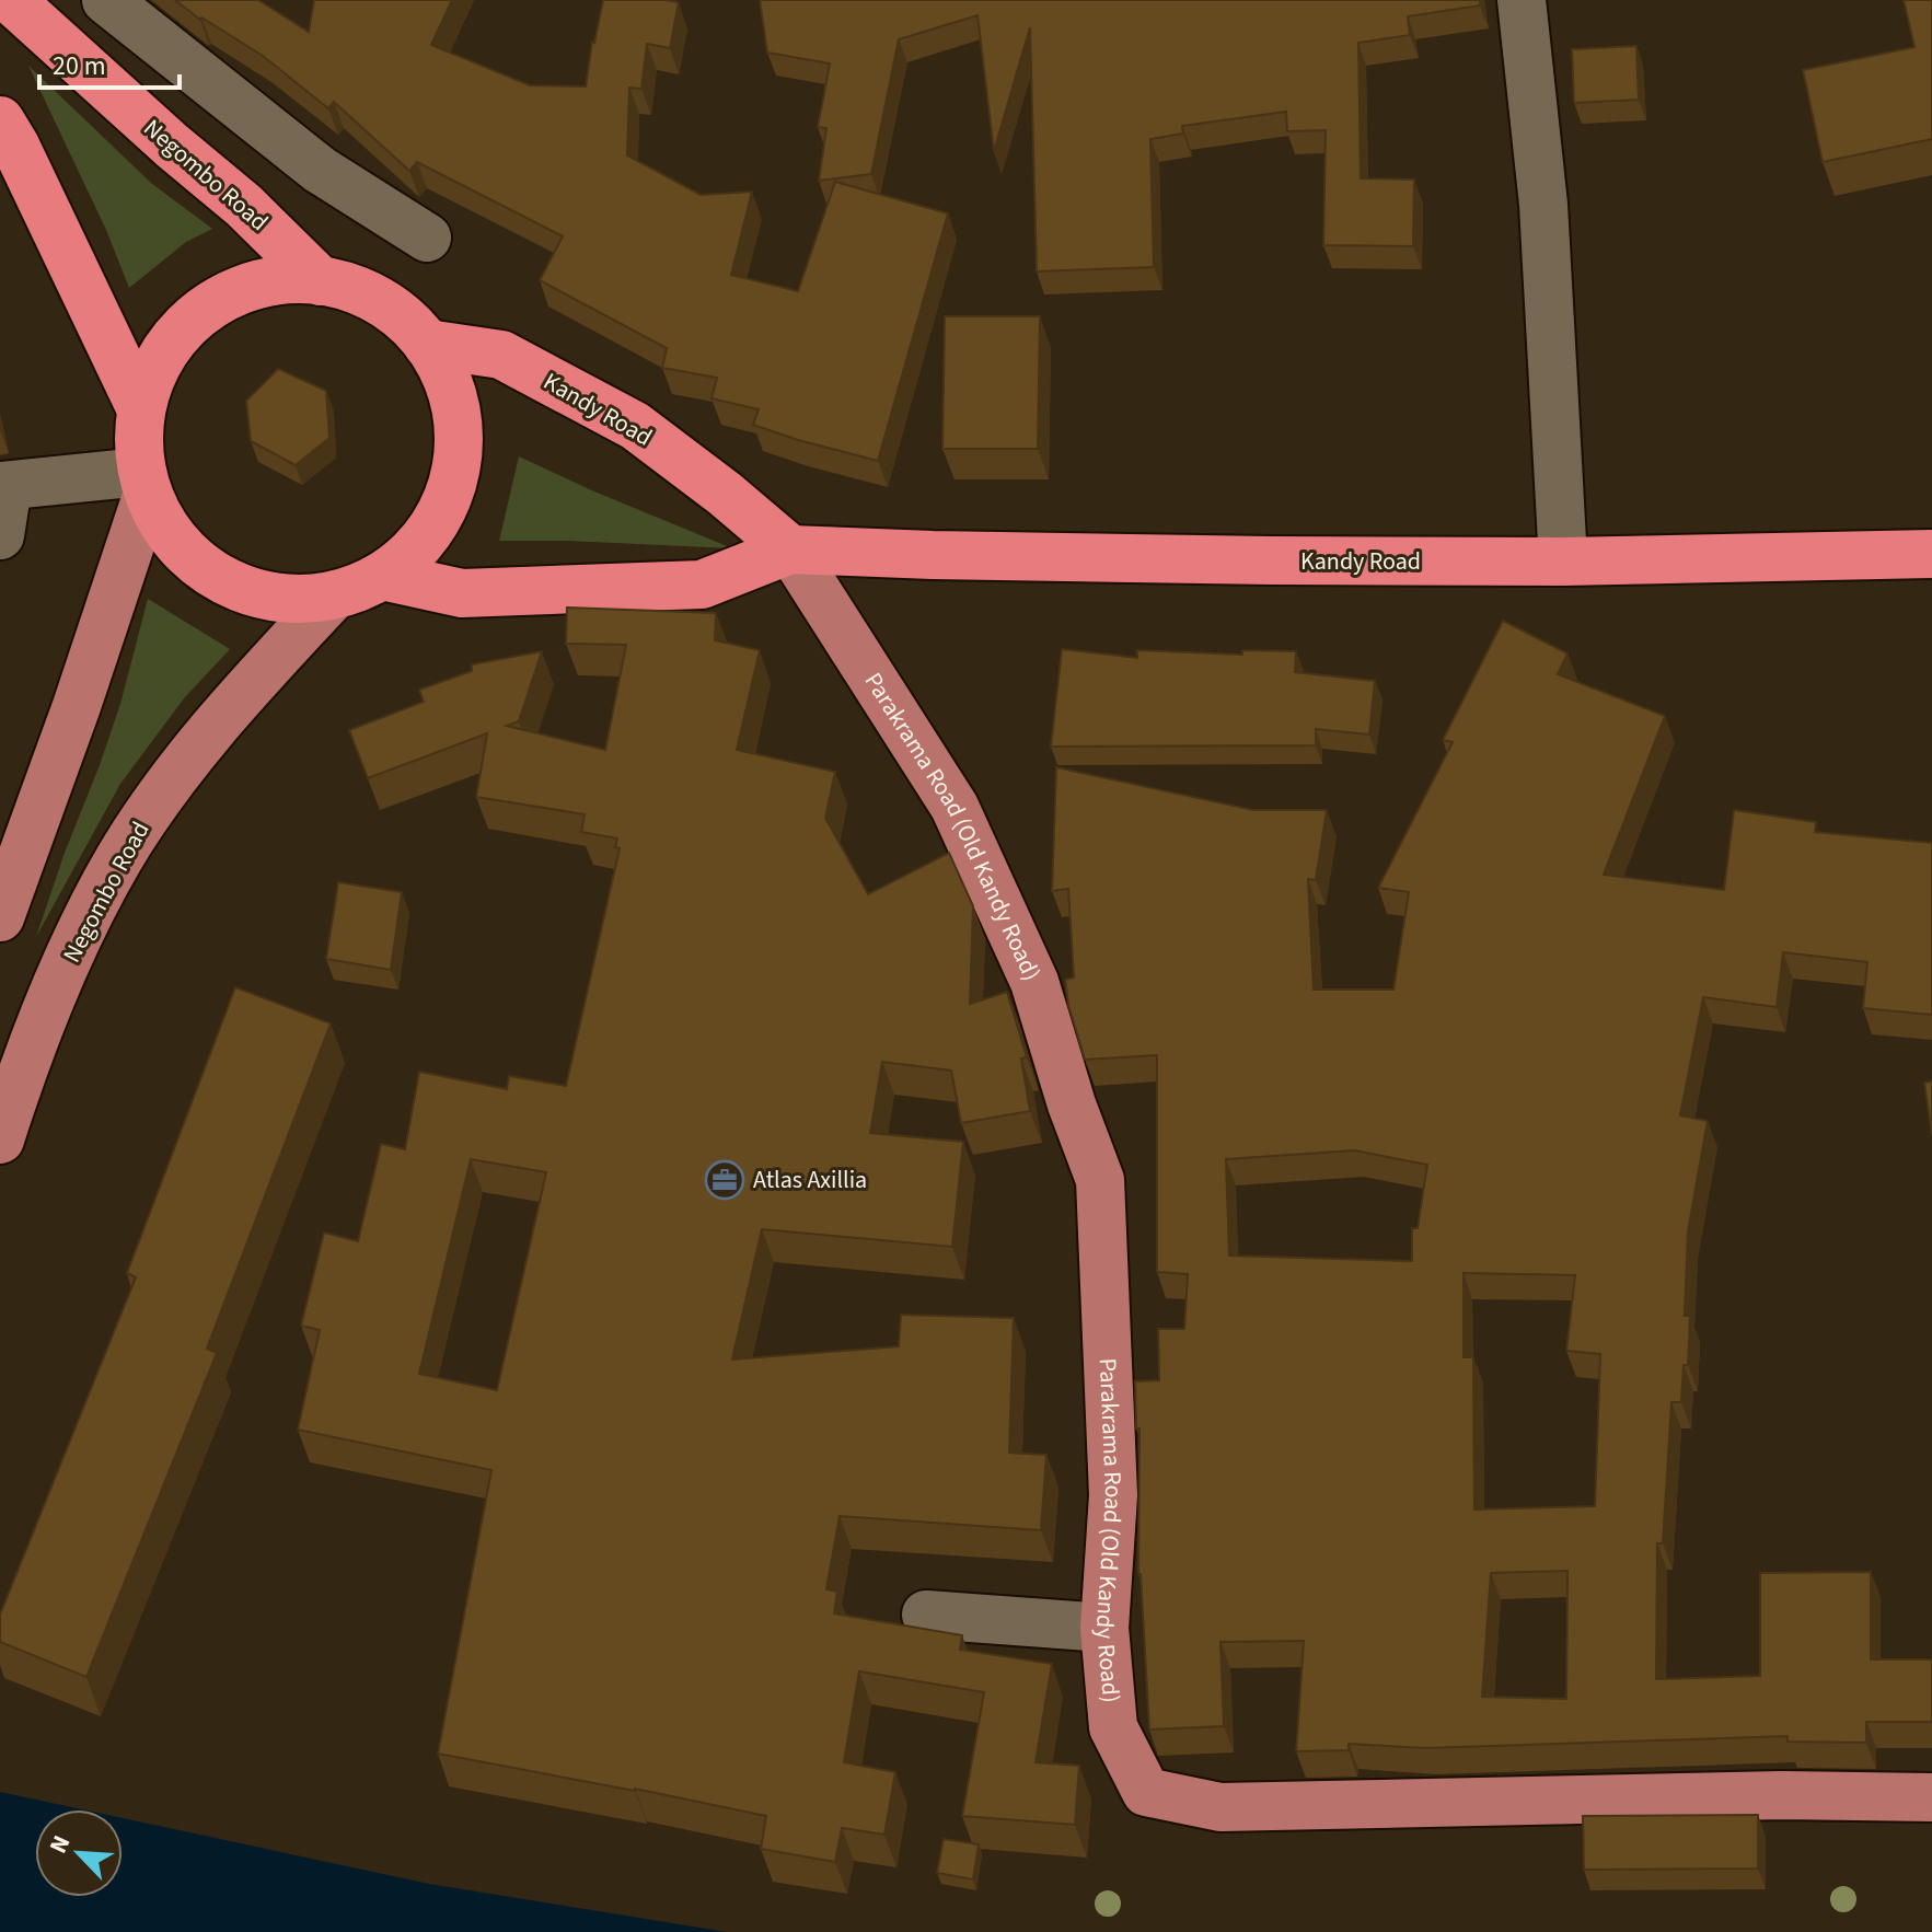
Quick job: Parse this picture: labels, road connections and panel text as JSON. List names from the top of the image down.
{
  "streets": {
    "highway": ["Negombo Road", "Kandy Road"],
    "main road": ["Parakrama Road (Old Kandy Road)"]
  },
  "crossings": [
    ["Kandy Road", "Parakrama Road (Old Kandy Road)"]
  ],
  "places": {
    "office": ["Atlas Axillia"]
  },
  "scale_bar": "20 m",
  "north": "top left"
}
